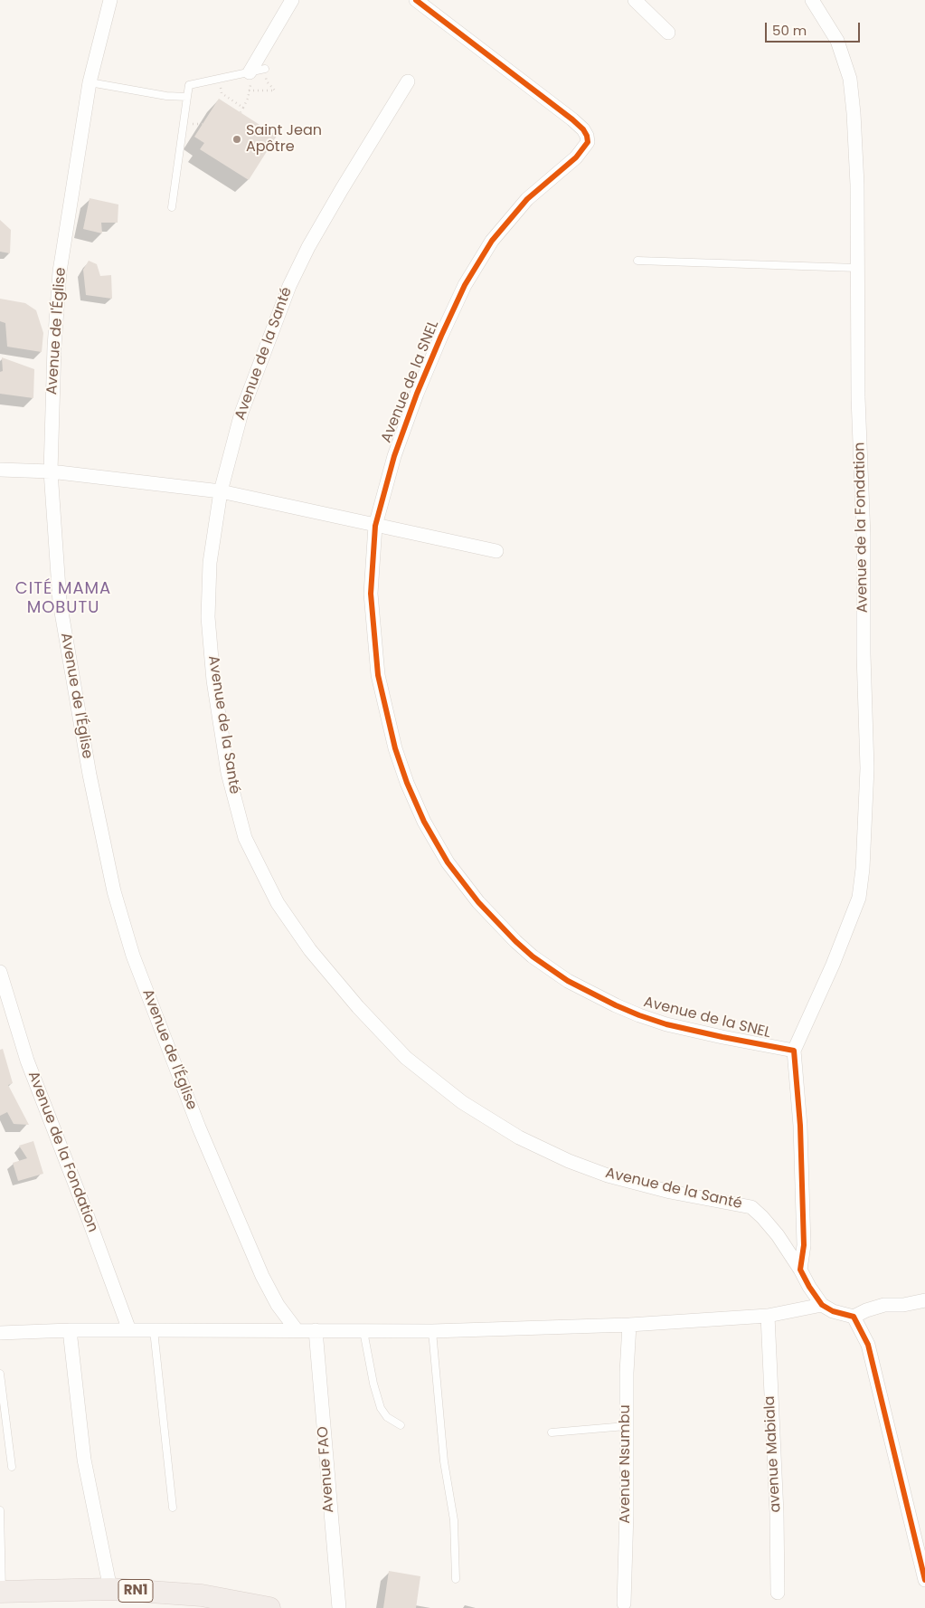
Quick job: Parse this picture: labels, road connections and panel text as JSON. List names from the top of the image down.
{
  "streets": {
    "highway": ["RN1"],
    "street": [
      "Avenue de l'Église",
      "Avenue de la Santé",
      "Avenue de la SNEL",
      "Avenue de la Fondation",
      "avenue Mabiala",
      "Avenue Nsumbu",
      "Avenue FAO"
    ]
  },
  "crossings": [
    ["Avenue de la SNEL", "Avenue de la Fondation"]
  ],
  "districts": ["CITÉ MAMA MOBUTU"],
  "places": ["Saint Jean Apôtre"],
  "scale_bar": "50 m"
}
